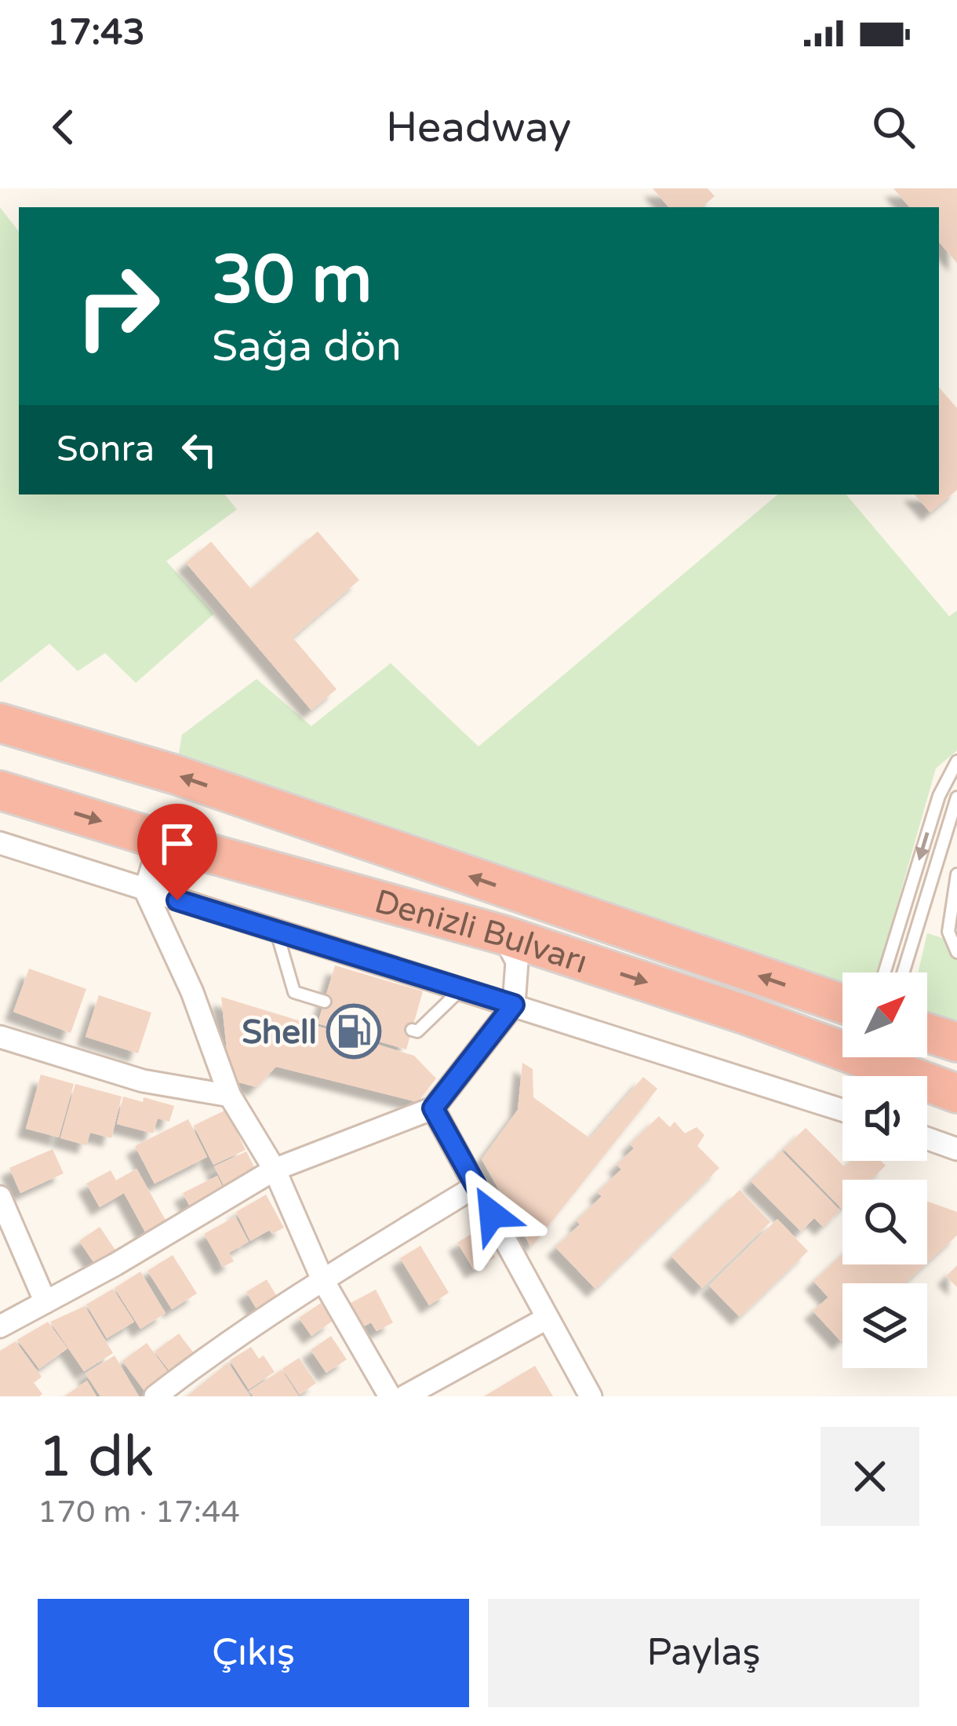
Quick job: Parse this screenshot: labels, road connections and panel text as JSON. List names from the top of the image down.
{
  "streets": {
    "highway": ["Denizli Bulvarı"]
  },
  "places": {
    "fuel station": ["Shell"]
  },
  "north": "top right",
  "page": {
    "status": "17:43",
    "header": "Headway",
    "turn": ["30 m", "Sağa dön"],
    "then": "Sonra",
    "heading": ["1 dk", "170 m · 17:44"],
    "buttons": ["Çıkış", "Paylaş"]
  }
}
